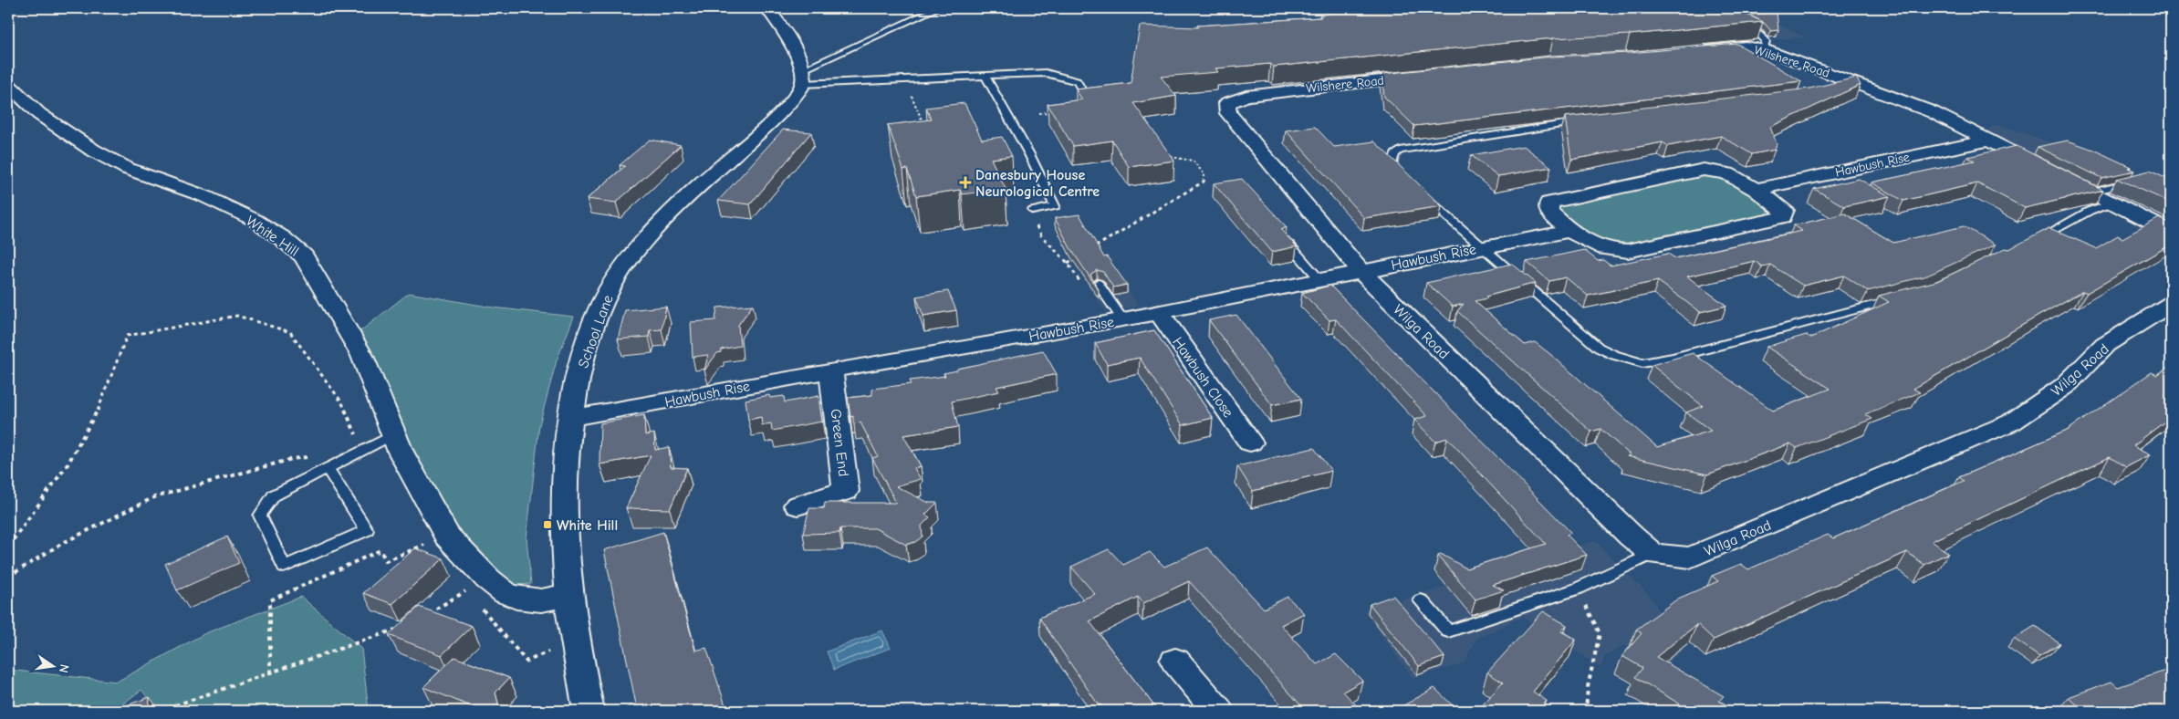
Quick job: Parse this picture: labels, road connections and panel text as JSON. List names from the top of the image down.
{
  "streets": {
    "street": [
      "Wilshere Road",
      "Hawbush Rise",
      "White Hill",
      "School Lane",
      "Wilga Road",
      "Hawbush Close",
      "Green End"
    ]
  },
  "crossings": [
    ["Wilshere Road", "Hawbush Rise"],
    ["Wilshere Road", "Wilga Road"],
    ["Hawbush Rise", "School Lane"],
    ["Hawbush Rise", "Wilga Road"],
    ["Hawbush Rise", "Hawbush Close"],
    ["Hawbush Rise", "Green End"],
    ["White Hill", "School Lane"]
  ],
  "places": {
    "health": ["Danesbury House Neurological Centre"],
    "transit": ["White Hill"]
  },
  "north": "right"
}
